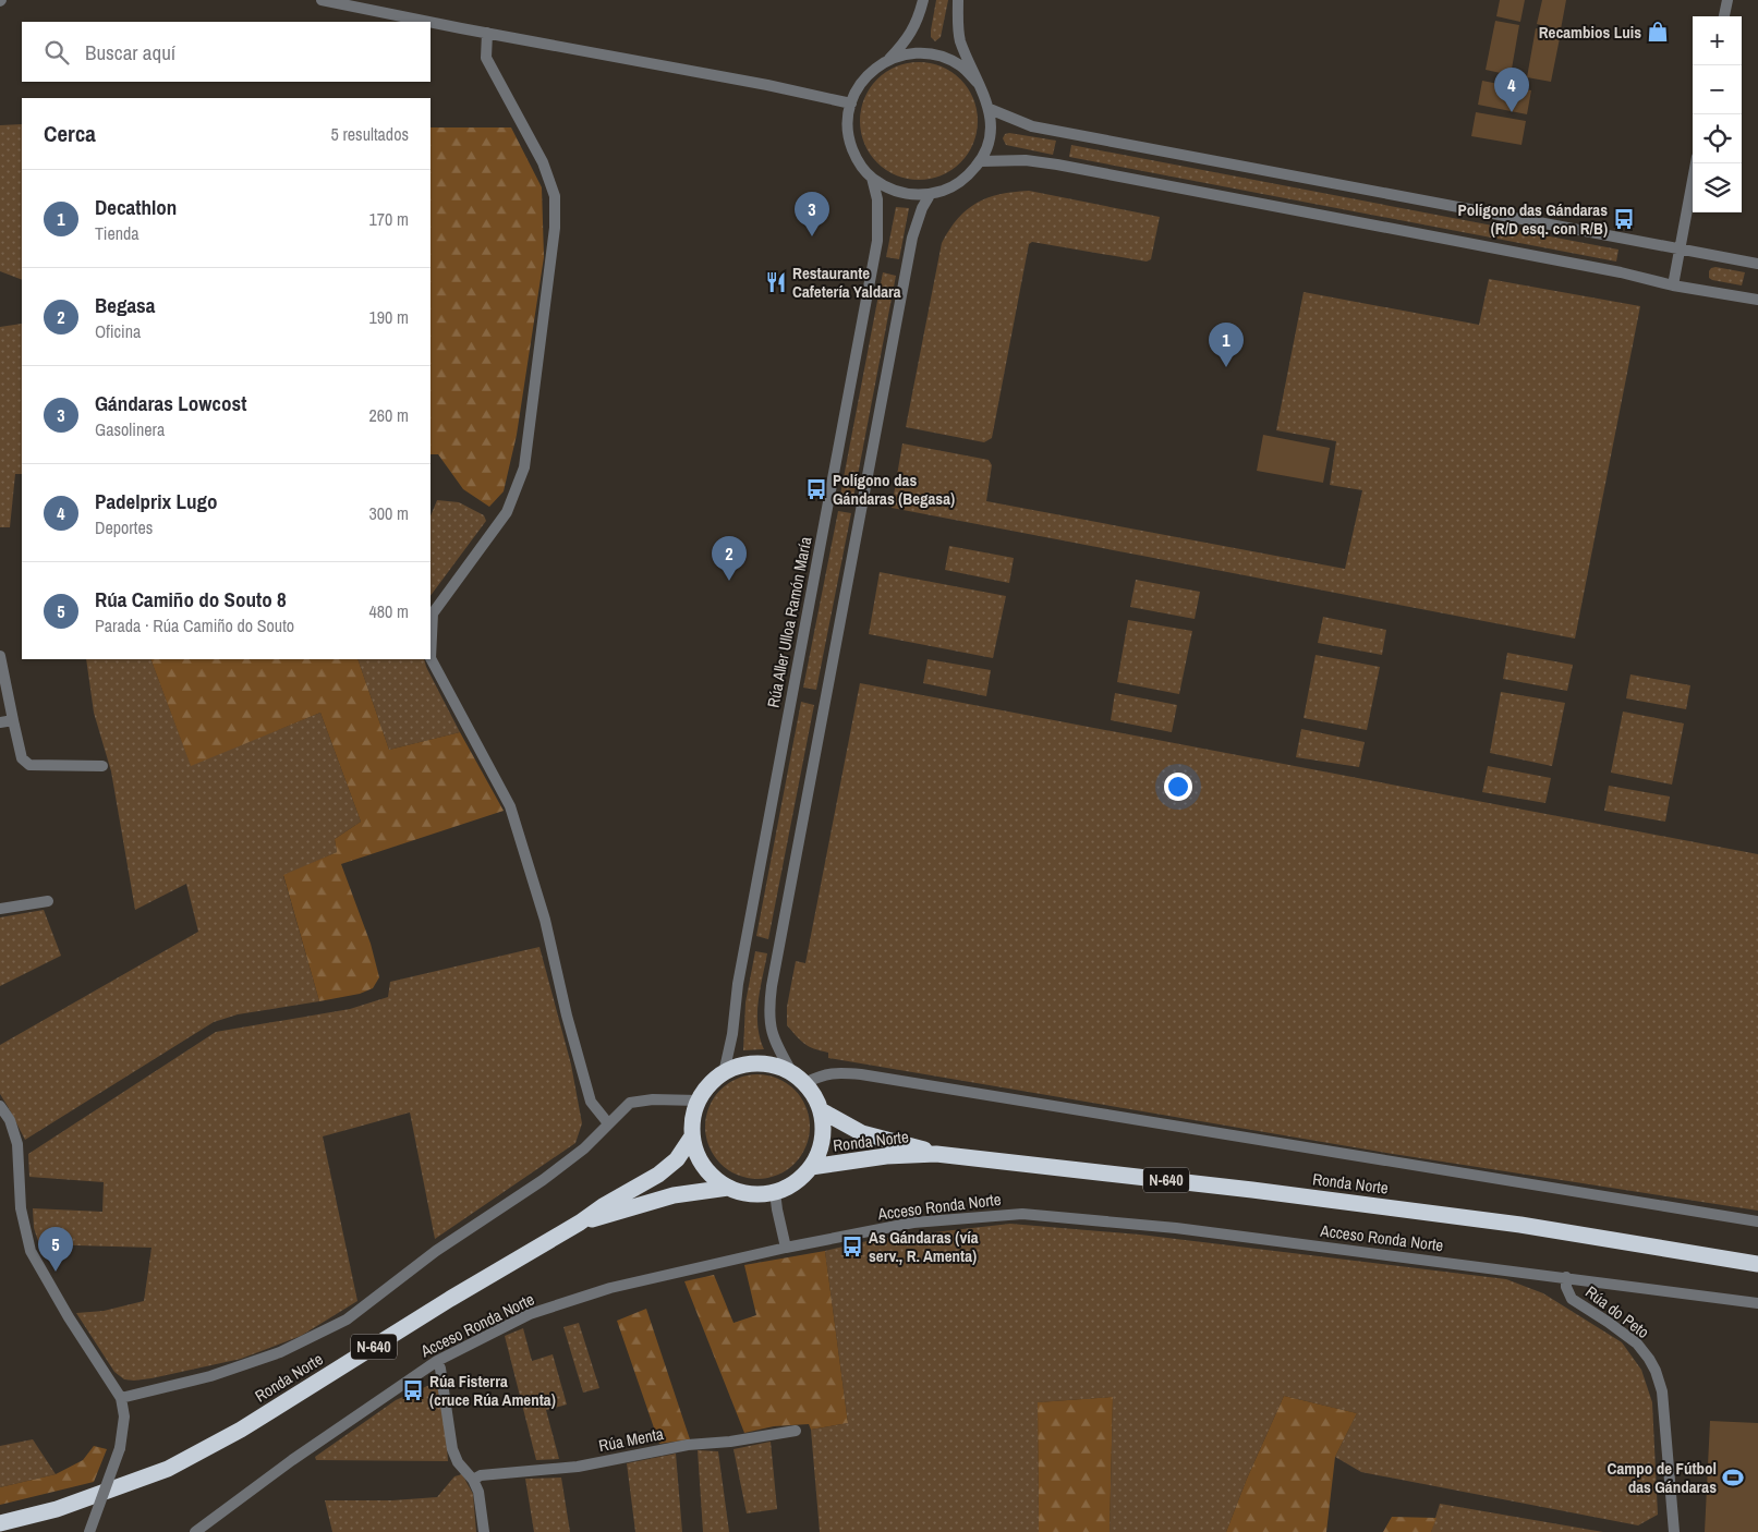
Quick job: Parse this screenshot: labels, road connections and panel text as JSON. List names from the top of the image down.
{
  "streets": {
    "highway": ["Ronda Norte", "N-640"],
    "street": [
      "Rúa Aller Ulloa Ramón María",
      "Acceso Ronda Norte",
      "Rúa do Peto",
      "Rúa Menta"
    ]
  },
  "crossings": [
    ["Rúa Aller Ulloa Ramón María", "Ronda Norte"],
    ["Acceso Ronda Norte", "Rúa do Peto"]
  ],
  "places": {
    "shop": ["Recambios Luis"],
    "bus stop": [
      "Polígono das Gándaras (R/D esq. con R/B)",
      "Polígono das Gándaras (Begasa)",
      "As Gándaras (vía serv., R. Amenta)",
      "Rúa Fisterra (cruce Rúa Amenta)"
    ],
    "restaurant": ["Restaurante Cafetería Yaldara"],
    "sports": ["Campo de Fútbol das Gándaras"]
  },
  "page": {
    "map_buttons": ["+", "−"],
    "search": "Buscar aquí",
    "pins": [
      "4",
      "3",
      "1",
      "2",
      "5"
    ],
    "heading": ["Cerca", "5 resultados"],
    "list": [
      {
        "mark": "1",
        "name": "Decathlon",
        "note": "Tienda",
        "value": "170 m"
      },
      {
        "mark": "2",
        "name": "Begasa",
        "note": "Oficina",
        "value": "190 m"
      },
      {
        "mark": "3",
        "name": "Gándaras Lowcost",
        "note": "Gasolinera",
        "value": "260 m"
      },
      {
        "mark": "4",
        "name": "Padelprix Lugo",
        "note": "Deportes",
        "value": "300 m"
      },
      {
        "mark": "5",
        "name": "Rúa Camiño do Souto 8",
        "note": "Parada · Rúa Camiño do Souto",
        "value": "480 m"
      }
    ]
  }
}
